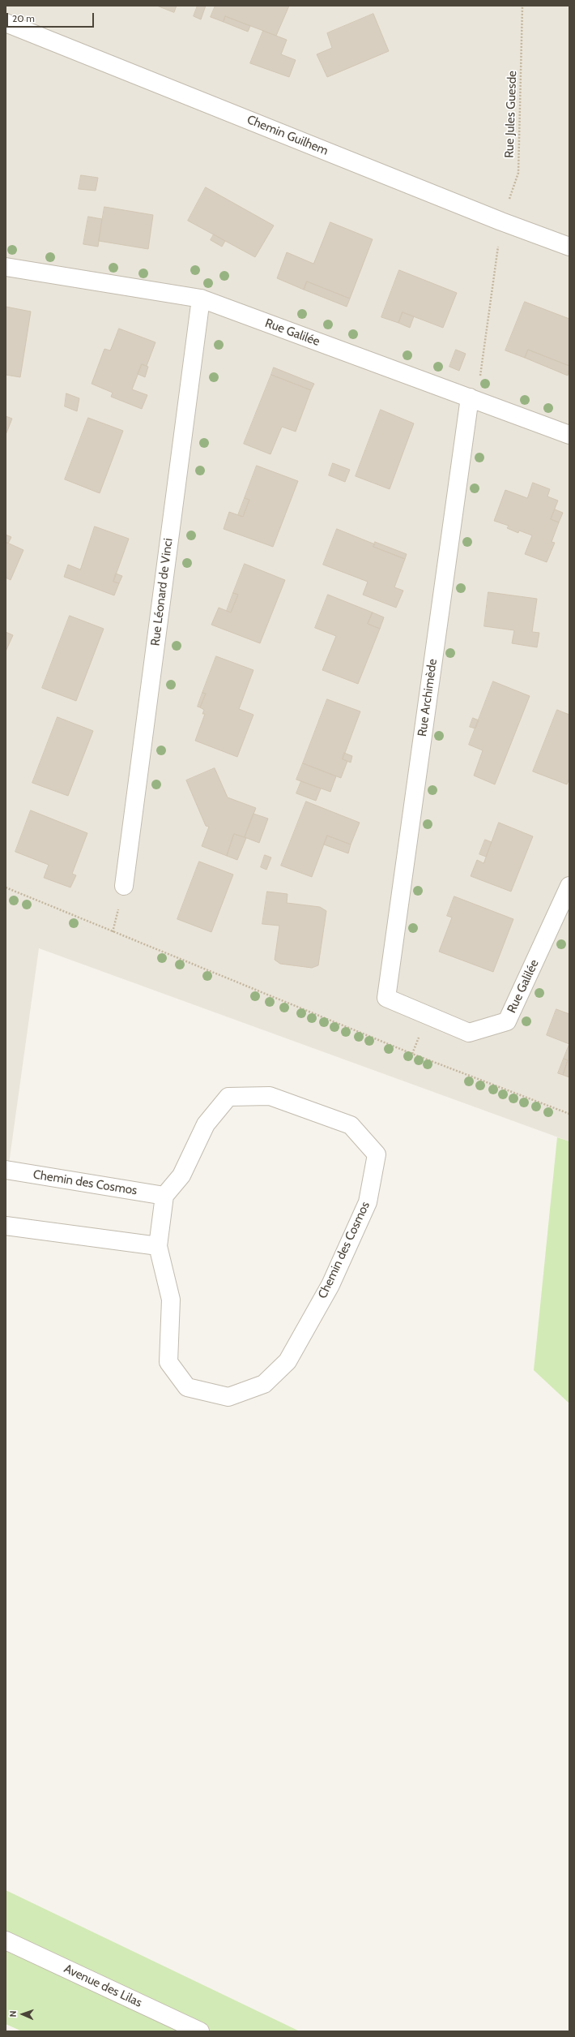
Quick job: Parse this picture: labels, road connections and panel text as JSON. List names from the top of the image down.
{
  "streets": {
    "street": [
      "Chemin Guilhem",
      "Rue Galilée",
      "Rue Léonard de Vinci",
      "Rue Archimède",
      "Chemin des Cosmos",
      "Avenue des Lilas"
    ],
    "path": ["Rue Jules Guesde"]
  },
  "crossings": [
    ["Rue Jules Guesde", "Chemin Guilhem"],
    ["Rue Jules Guesde", "Rue Galilée"],
    ["Rue Jules Guesde", "Rue Archimède"],
    ["Rue Galilée", "Rue Léonard de Vinci"],
    ["Rue Galilée", "Rue Archimède"]
  ],
  "scale_bar": "20 m",
  "north": "left"
}
